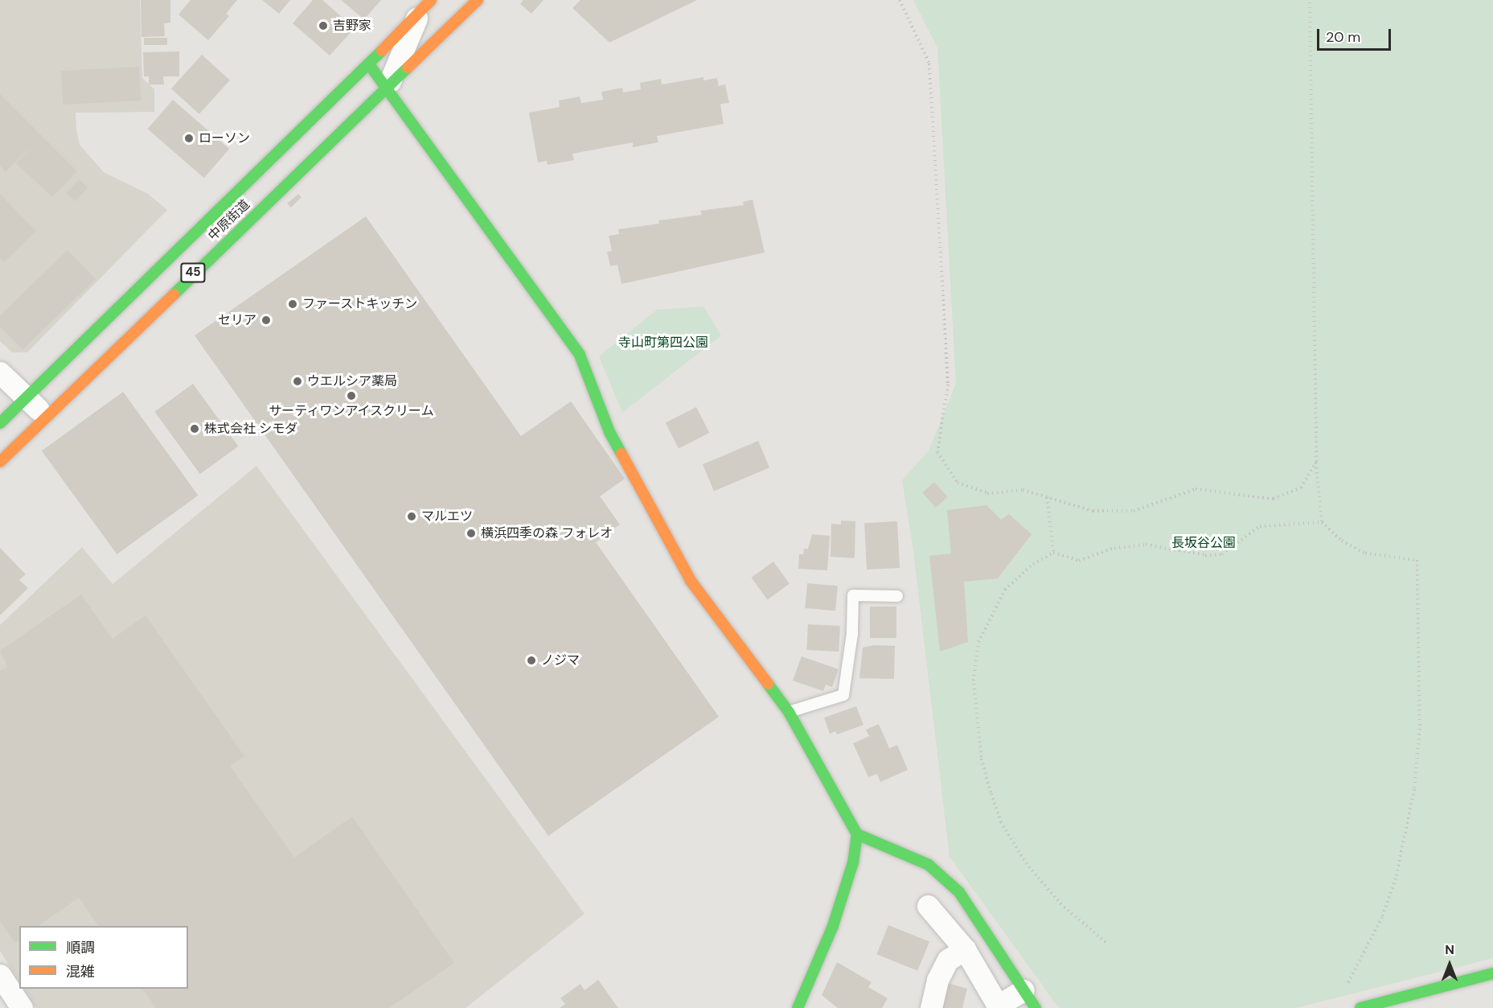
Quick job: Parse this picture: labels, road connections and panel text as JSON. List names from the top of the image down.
{
  "streets": {
    "street": ["中原街道", "45"]
  },
  "parks": ["寺山町第四公園", "長坂谷公園"],
  "places": [
    "吉野家",
    "ローソン",
    "ファーストキッチン",
    "セリア",
    "ウエルシア薬局",
    "サーティワンアイスクリーム",
    "株式会社 シモダ",
    "マルエツ",
    "横浜四季の森 フォレオ",
    "ノジマ"
  ],
  "legend": ["順調", "混雑"],
  "scale_bar": "20 m",
  "north": "top"
}
